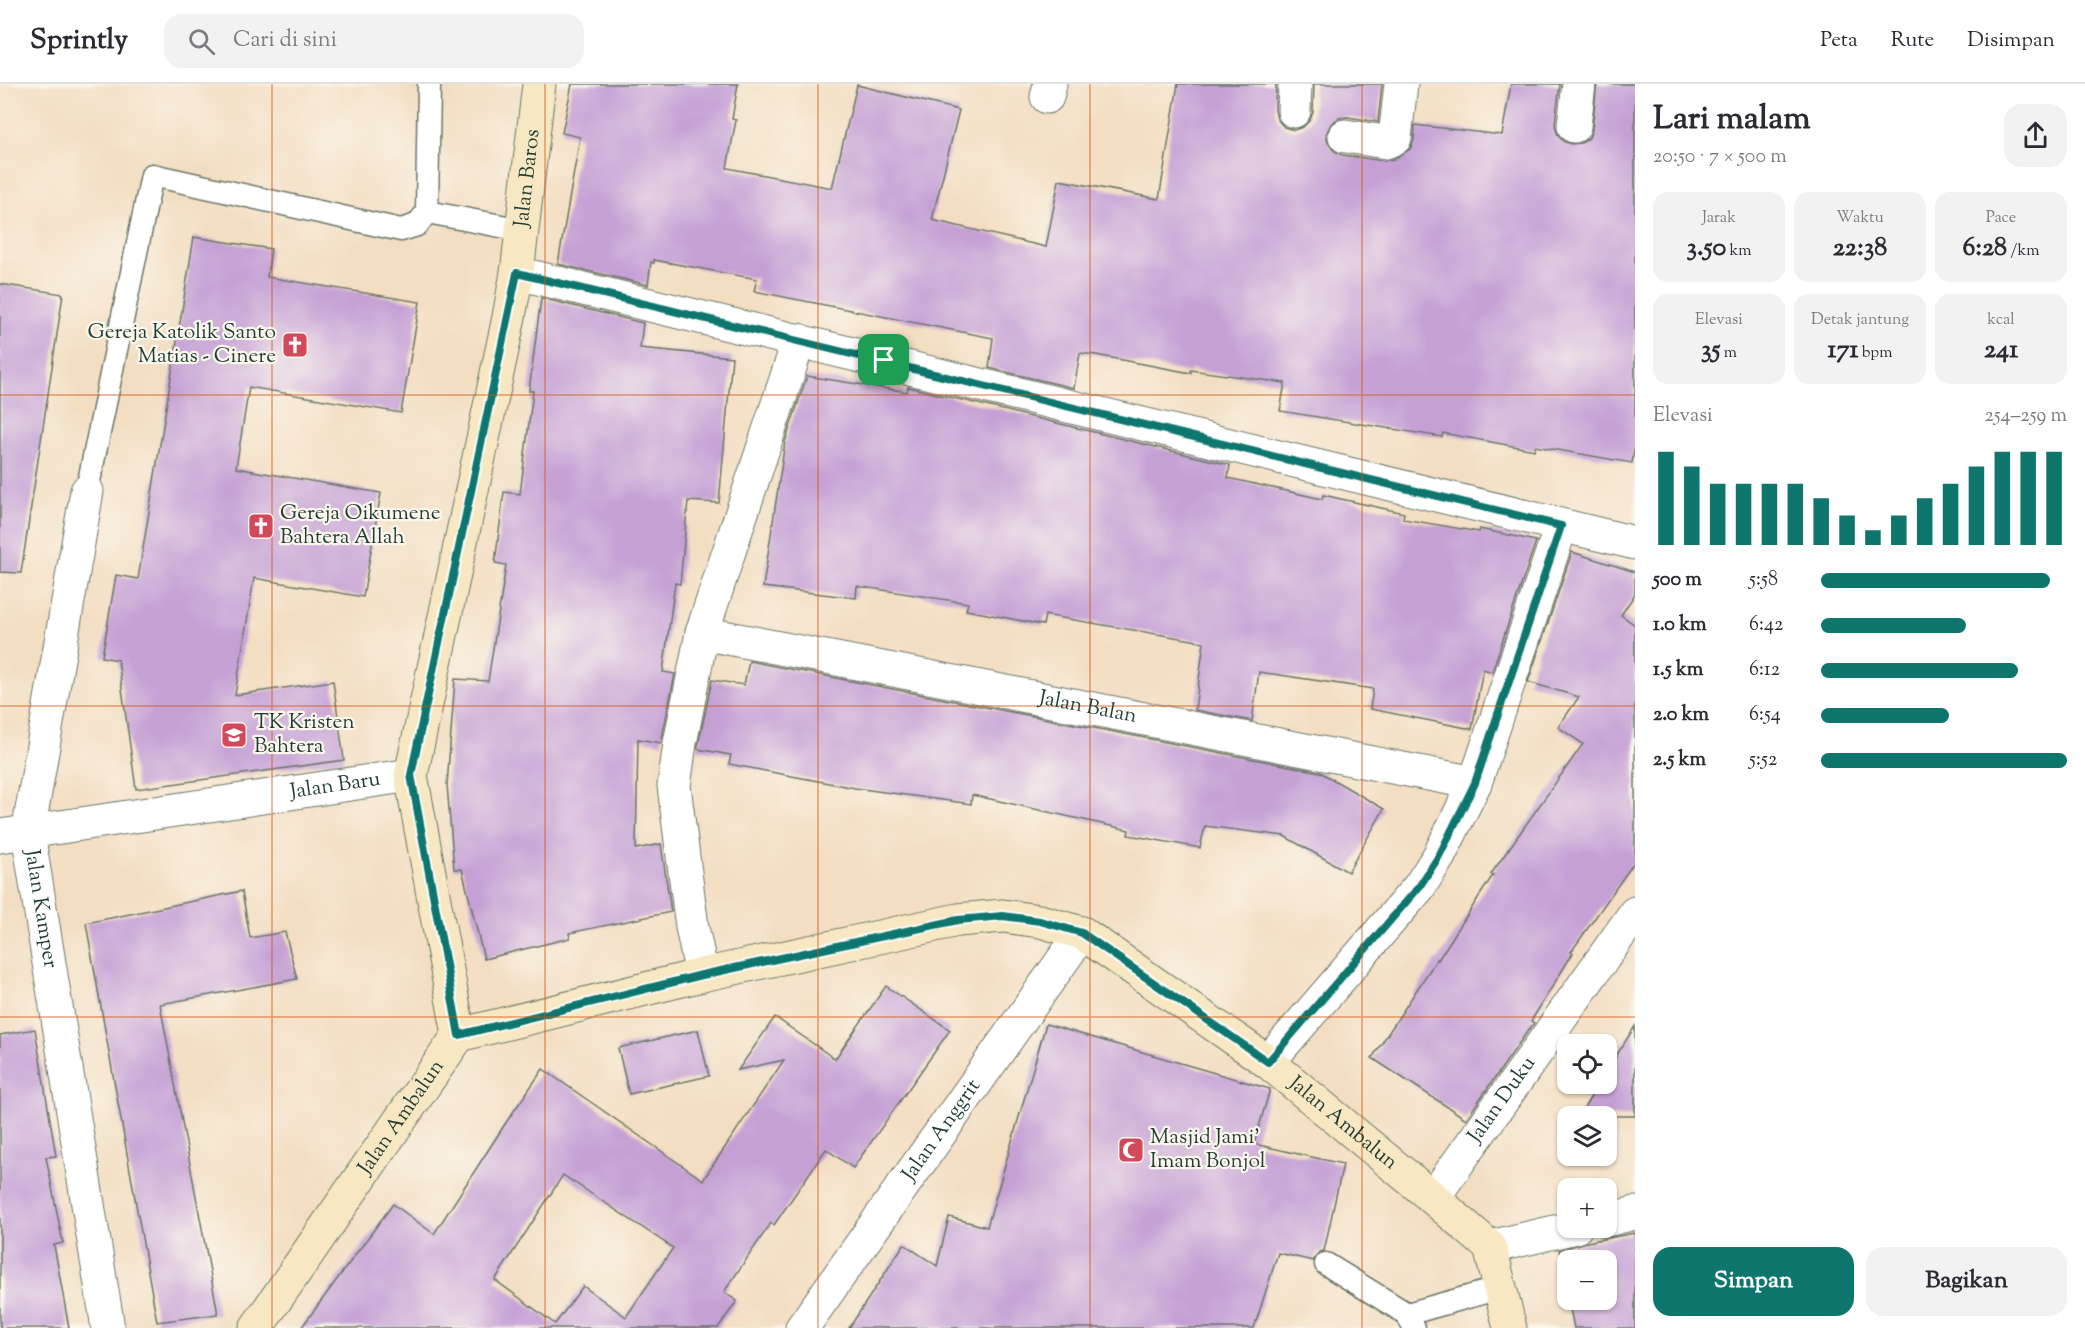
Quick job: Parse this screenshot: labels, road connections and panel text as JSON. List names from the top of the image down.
{
  "streets": {
    "street": [
      "Jalan Baros",
      "Jalan Balan",
      "Jalan Baru",
      "Jalan Kamper",
      "Jalan Duku",
      "Jalan Ambalun",
      "Jalan Anggrit"
    ]
  },
  "crossings": [
    ["Jalan Baros", "Jalan Baru"],
    ["Jalan Baru", "Jalan Kamper"],
    ["Jalan Baru", "Jalan Ambalun"],
    ["Jalan Duku", "Jalan Ambalun"],
    ["Jalan Ambalun", "Jalan Anggrit"]
  ],
  "places": {
    "church": ["Gereja Katolik Santo Matias - Cinere", "Gereja Oikumene Bahtera Allah"],
    "school or university": ["TK Kristen Bahtera"],
    "mosque": ["Masjid Jami' Imam Bonjol"]
  },
  "page": {
    "header": "Sprintly",
    "search": "Cari di sini",
    "nav": ["Peta", "Rute", "Disimpan"],
    "heading": ["Lari malam", "20:50 · 7 × 500 m"],
    "stats": [
      ["Jarak", "3.50 km"],
      ["Waktu", "22:38"],
      ["Pace", "6:28 /km"],
      ["Elevasi", "35 m"],
      ["Detak jantung", "171 bpm"],
      ["kcal", "241"]
    ],
    "chart": ["Elevasi", "254–259 m"],
    "list": [
      {
        "name": "500 m",
        "note": "5:58"
      },
      {
        "name": "1.0 km",
        "note": "6:42"
      },
      {
        "name": "1.5 km",
        "note": "6:12"
      },
      {
        "name": "2.0 km",
        "note": "6:54"
      },
      {
        "name": "2.5 km",
        "note": "5:52"
      }
    ],
    "map_buttons": ["+", "−"],
    "buttons": ["Simpan", "Bagikan"]
  }
}
